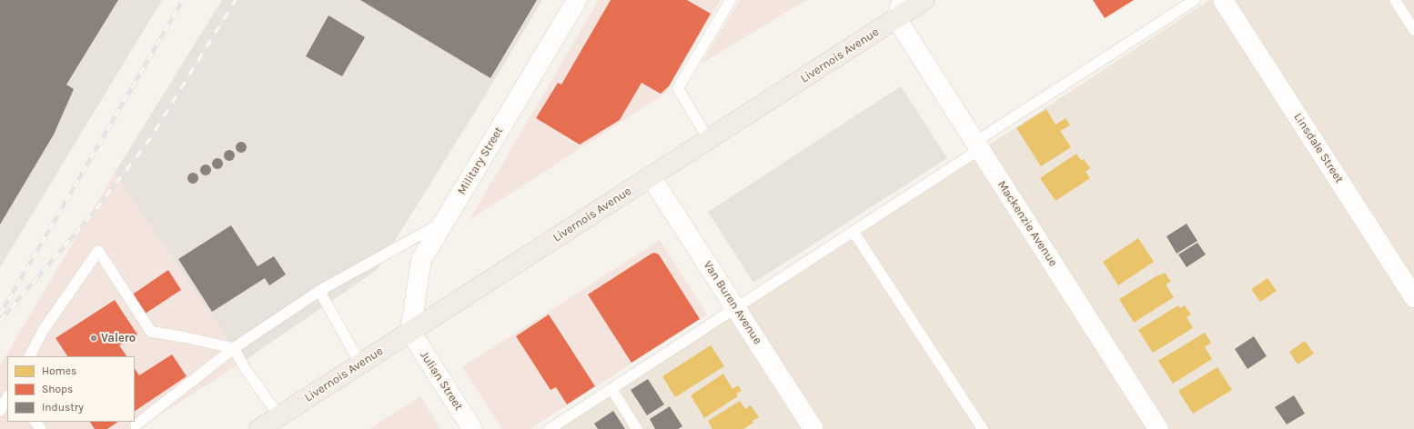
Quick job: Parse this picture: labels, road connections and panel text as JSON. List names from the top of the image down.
{
  "streets": {
    "main road": ["Livernois Avenue"],
    "street": [
      "Linsdale Street",
      "Military Street",
      "Mackenzie Avenue",
      "Van Buren Avenue",
      "Julian Street"
    ]
  },
  "crossings": [
    ["Livernois Avenue", "Military Street"],
    ["Livernois Avenue", "Mackenzie Avenue"],
    ["Livernois Avenue", "Van Buren Avenue"],
    ["Livernois Avenue", "Julian Street"],
    ["Military Street", "Julian Street"]
  ],
  "places": ["Valero"],
  "legend": ["Homes", "Shops", "Industry"]
}
